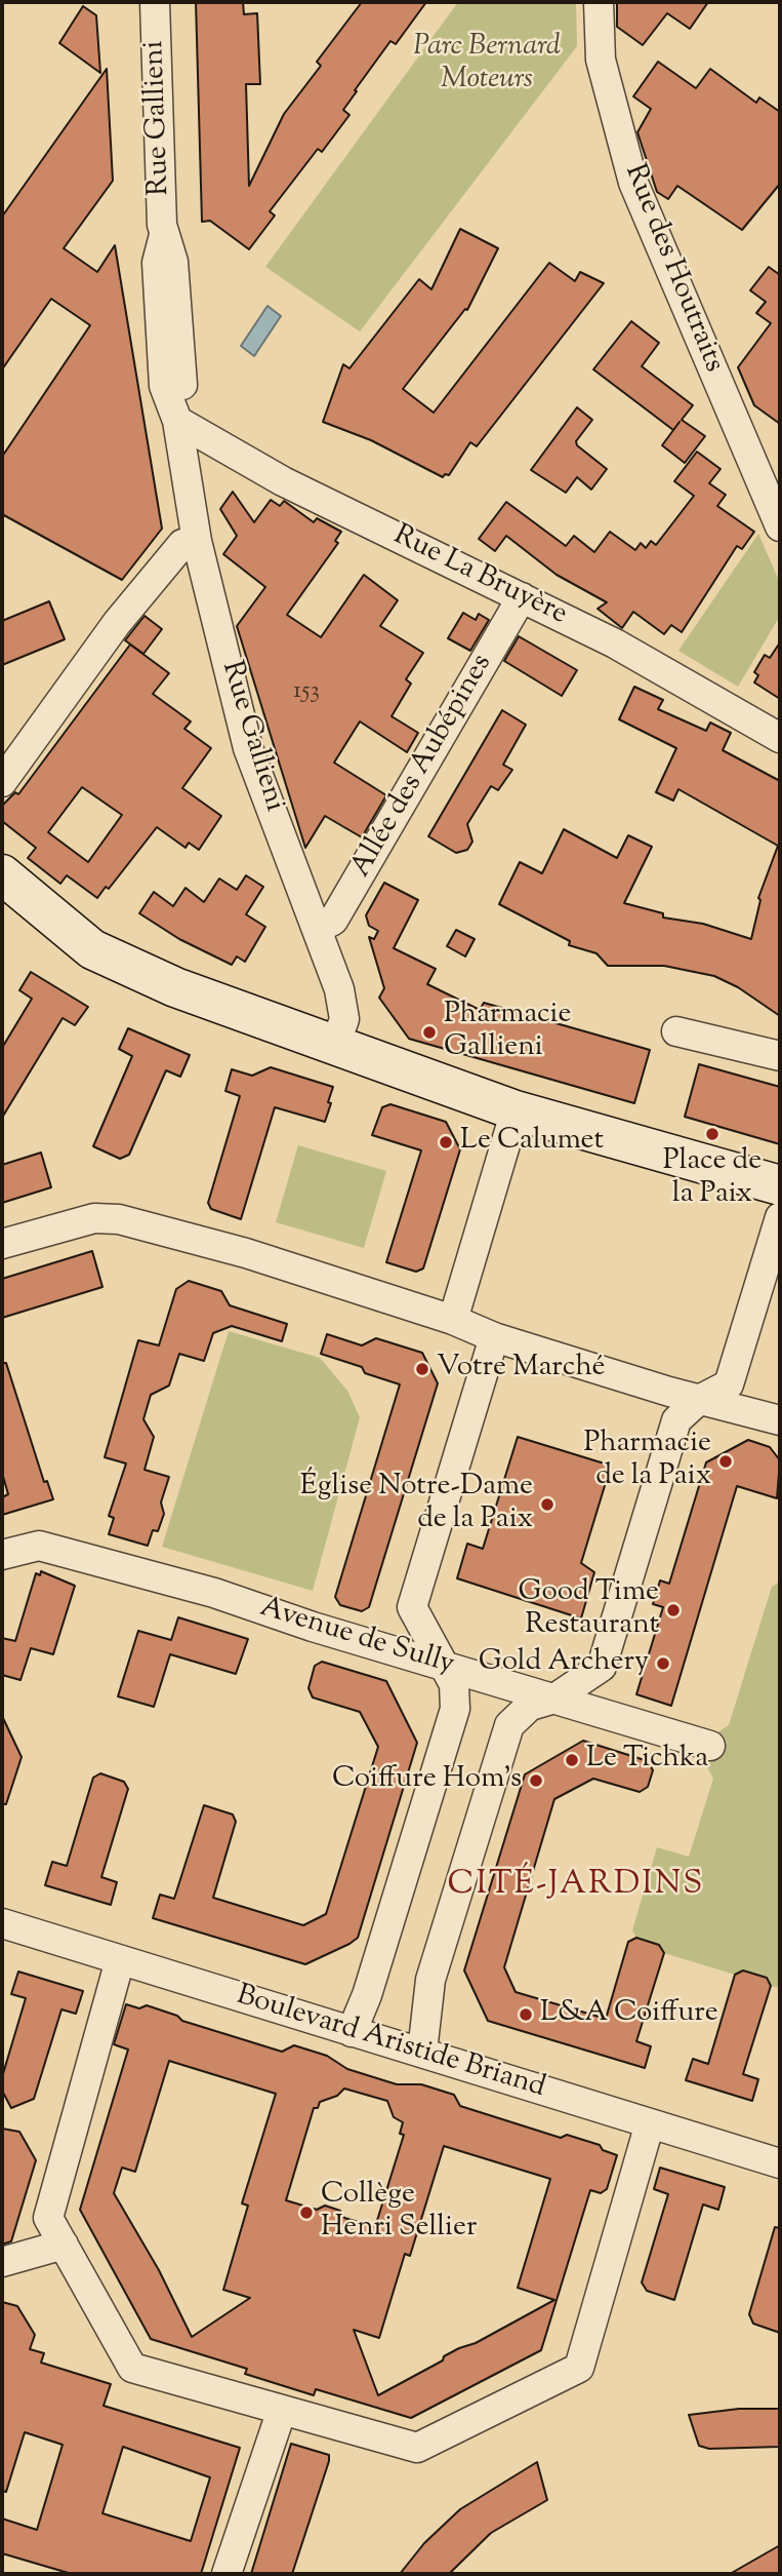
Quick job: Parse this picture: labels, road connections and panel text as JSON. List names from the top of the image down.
{
  "streets": {
    "street": [
      "Rue Gallieni",
      "Rue des Houtraits",
      "Rue La Bruyère",
      "Allée des Aubépines",
      "Avenue de Sully",
      "Boulevard Aristide Briand"
    ]
  },
  "crossings": [
    ["Rue Gallieni", "Rue La Bruyère"],
    ["Rue Gallieni", "Allée des Aubépines"],
    ["Rue La Bruyère", "Allée des Aubépines"]
  ],
  "districts": ["CITÉ-JARDINS"],
  "parks": ["Parc Bernard Moteurs"],
  "places": [
    "Pharmacie Gallieni",
    "Place de la Paix",
    "Le Calumet",
    "Votre Marché",
    "Pharmacie de la Paix",
    "Église Notre-Dame de la Paix",
    "Good Time Restaurant",
    "Gold Archery",
    "Le Tichka",
    "Coiffure Hom's",
    "L&A Coiffure",
    "Collège Henri Sellier"
  ],
  "house_numbers": ["153"]
}
